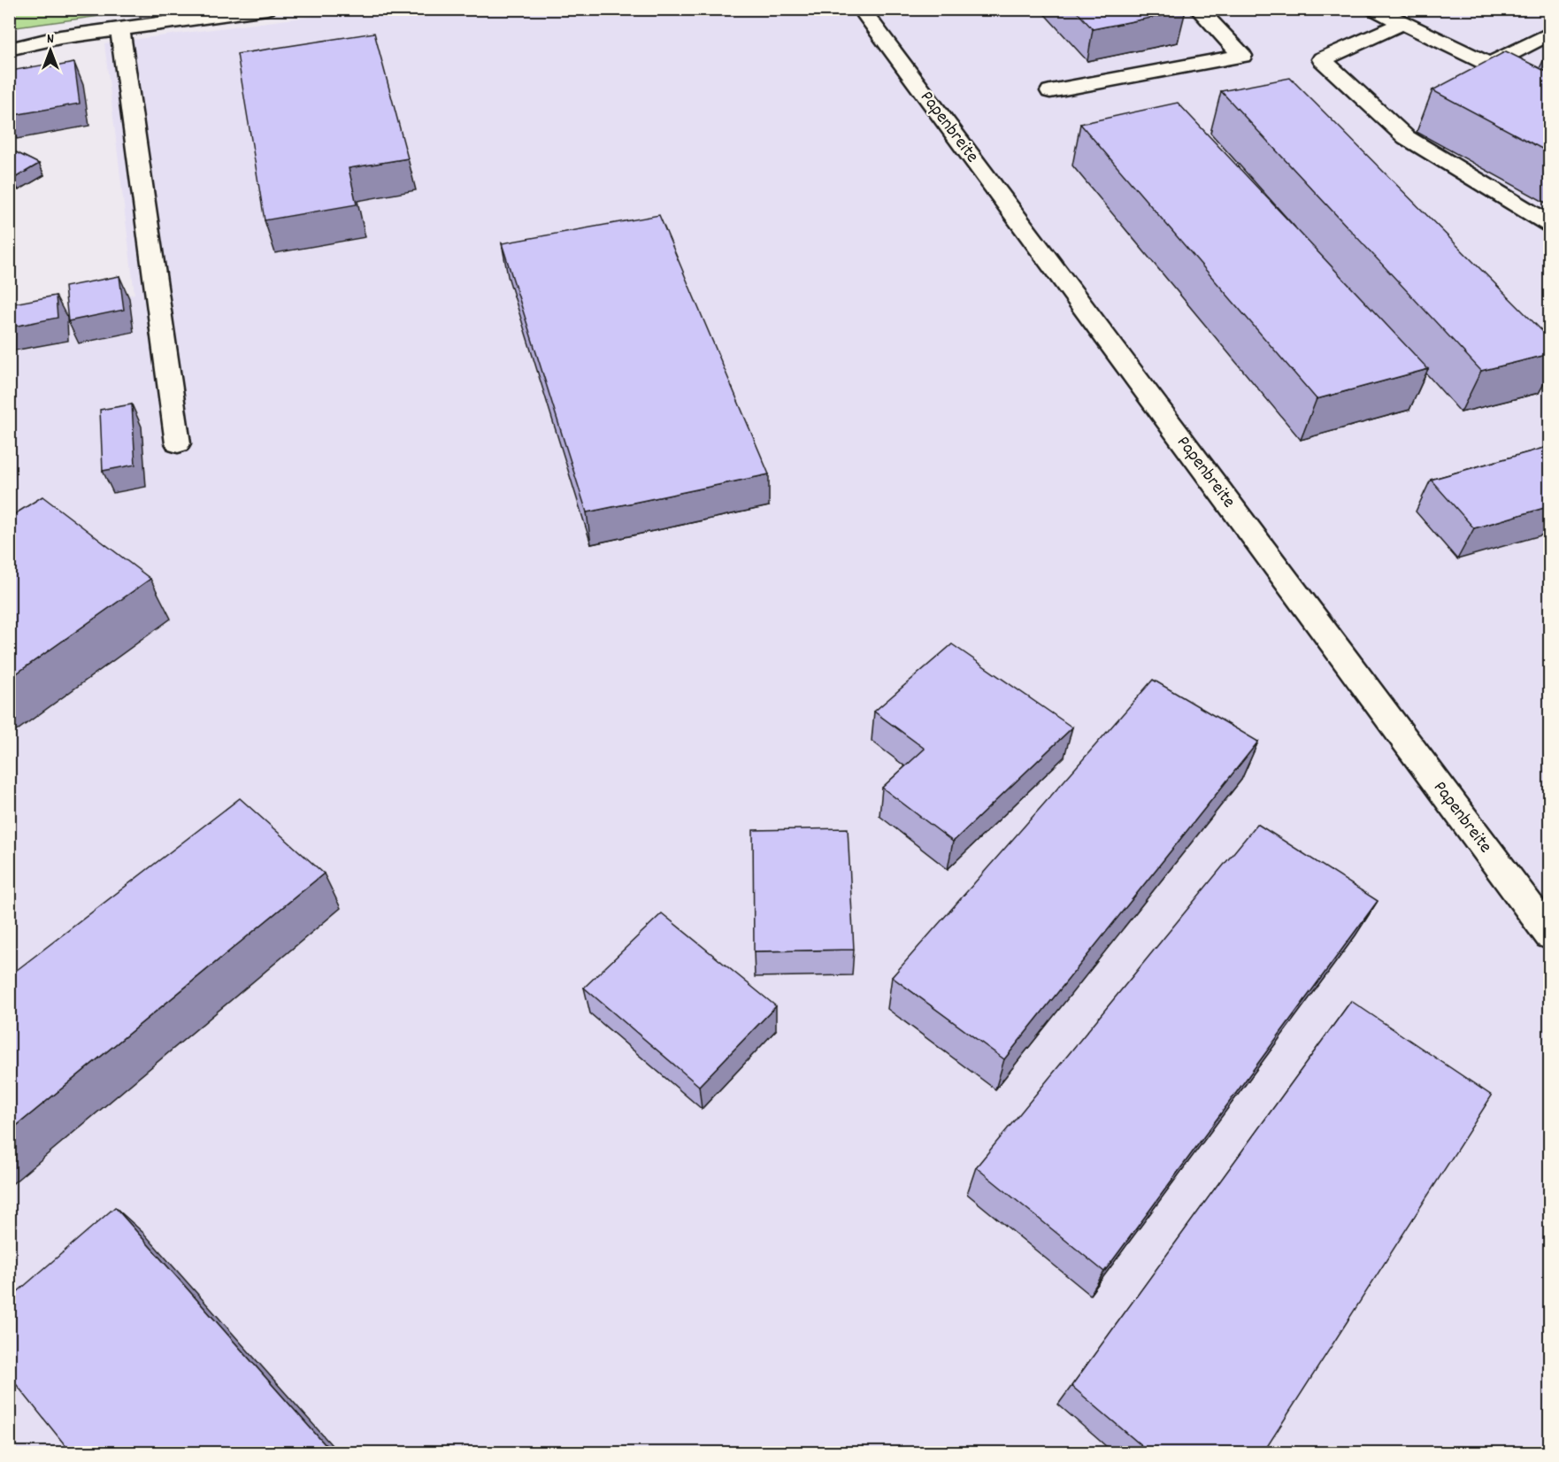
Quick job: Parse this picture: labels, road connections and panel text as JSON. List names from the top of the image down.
{
  "streets": {
    "street": ["Papenbreite"]
  },
  "north": "top"
}
